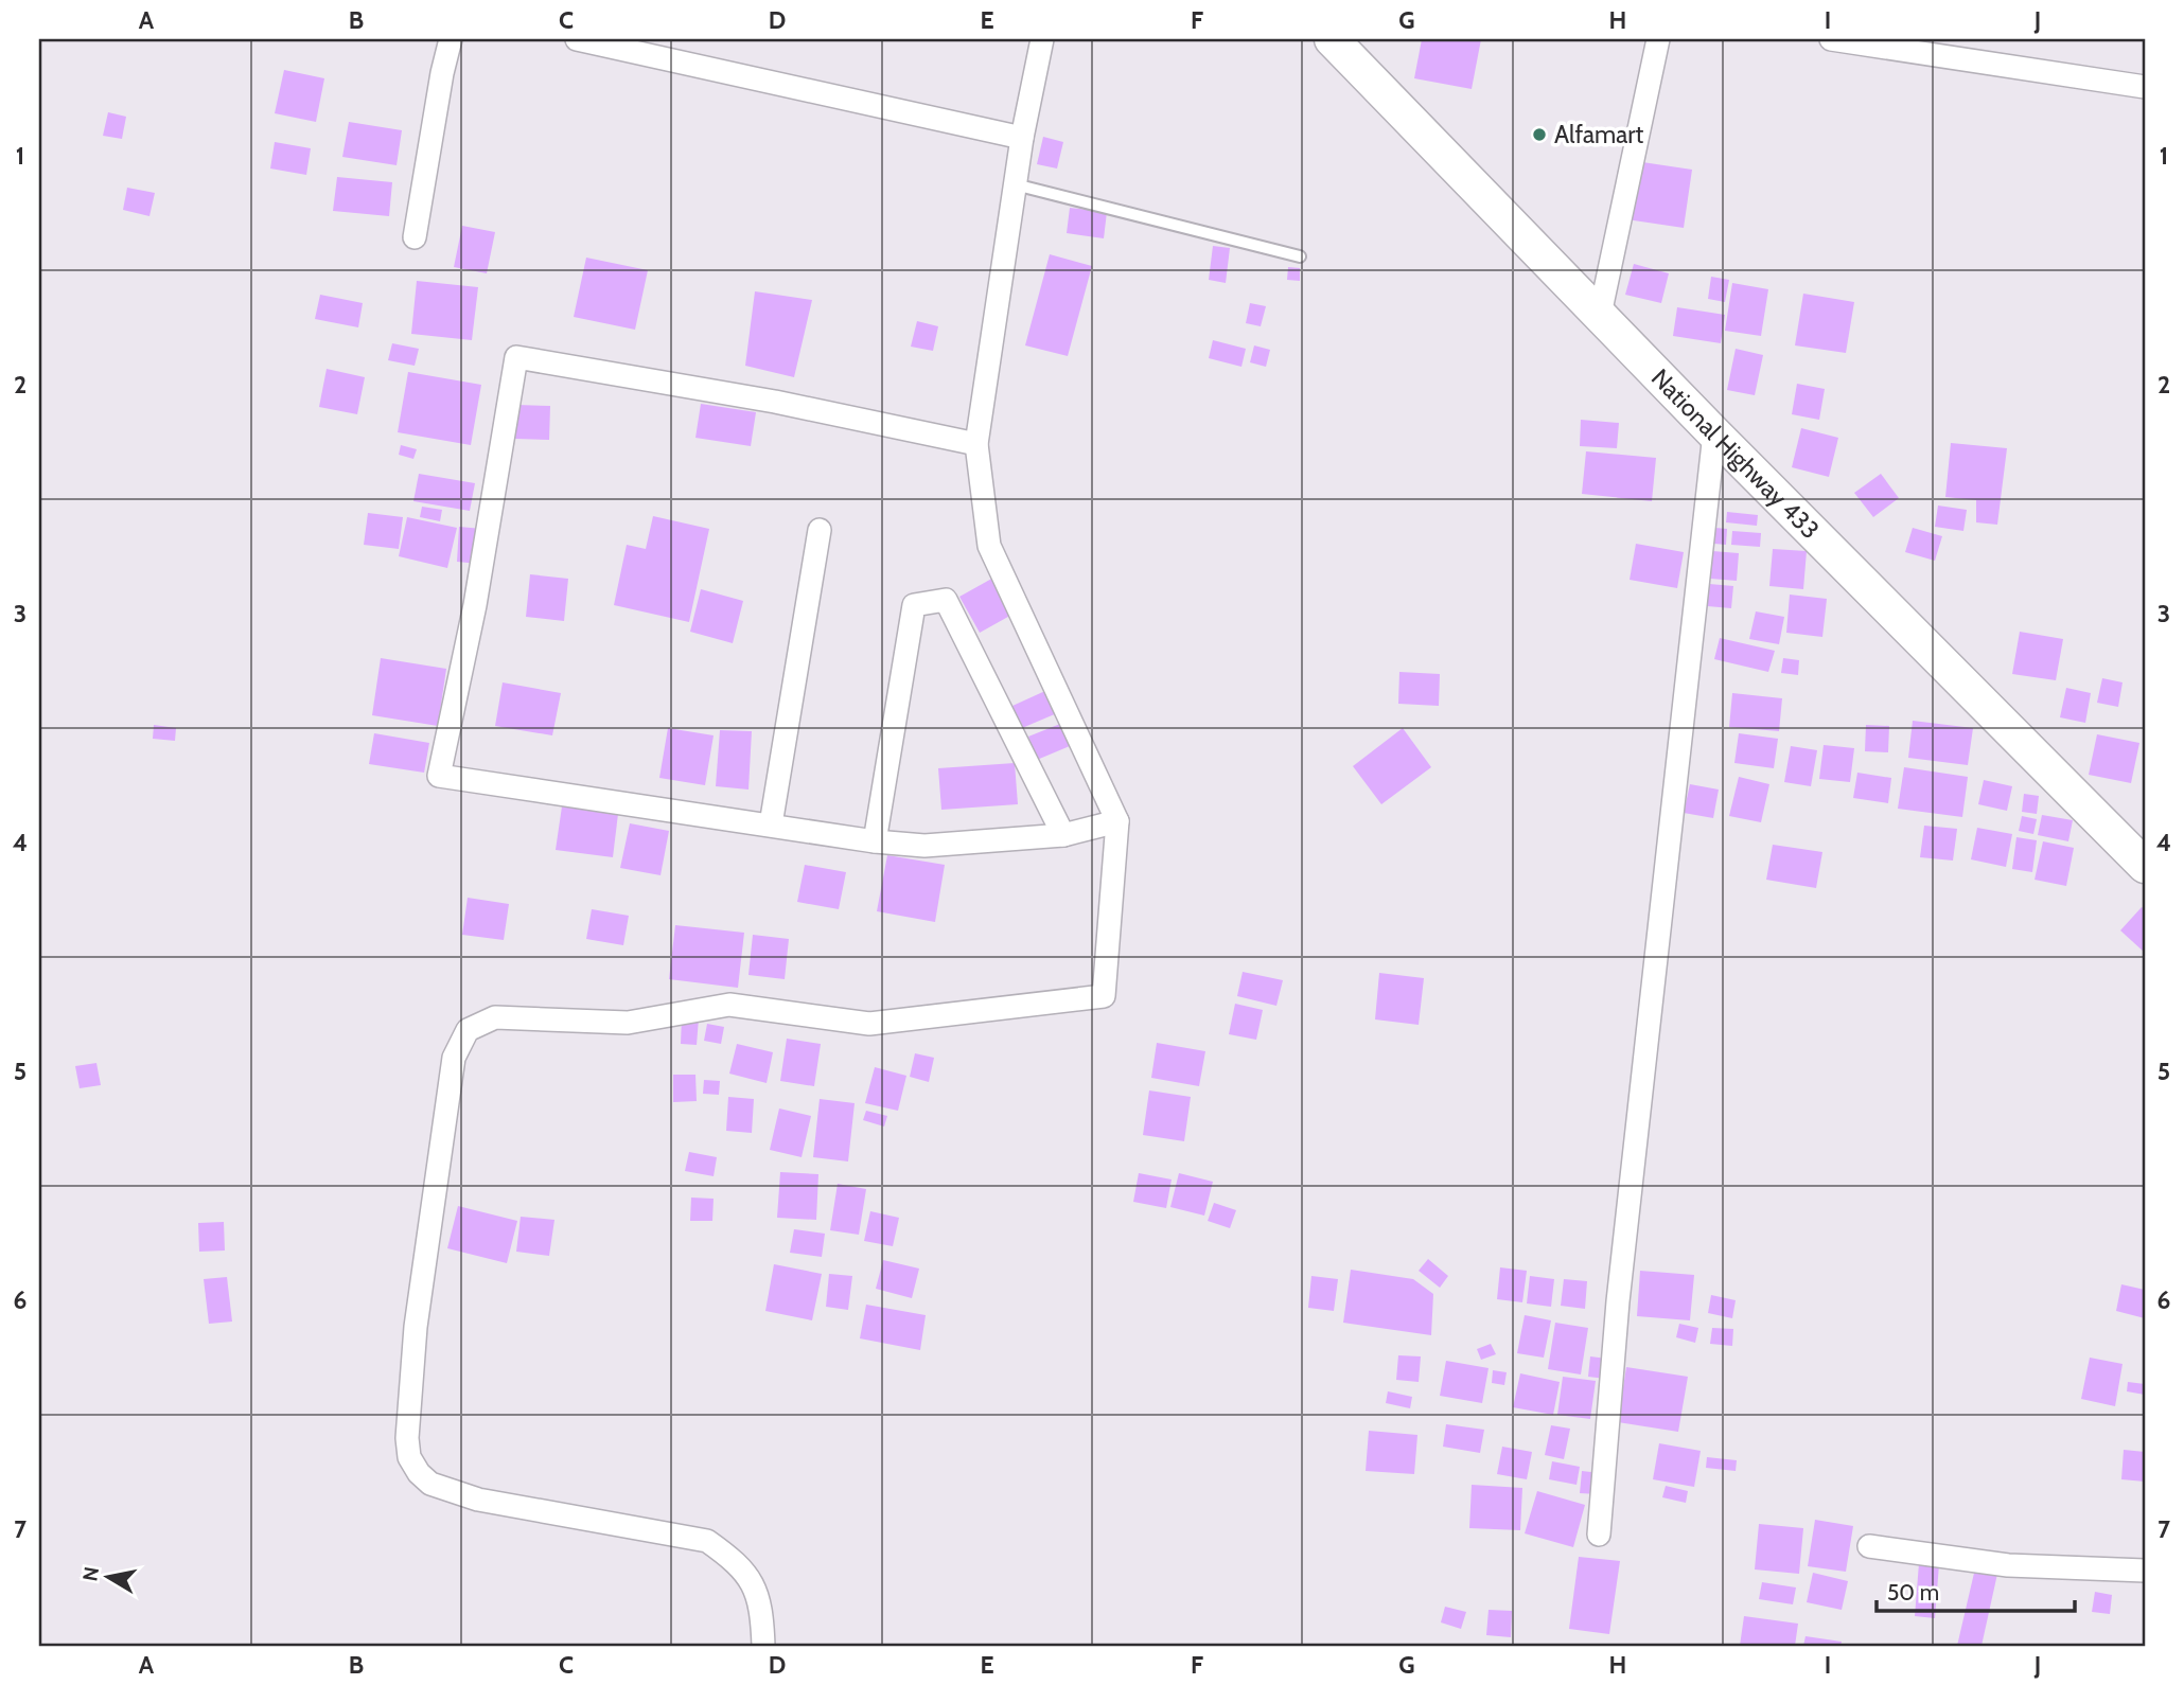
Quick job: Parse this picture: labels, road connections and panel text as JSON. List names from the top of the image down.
{
  "streets": {
    "main road": ["National Highway 433"]
  },
  "places": ["Alfamart"],
  "scale_bar": "50 m",
  "north": "left",
  "grid": {
    "columns": [
      "A",
      "B",
      "C",
      "D",
      "E",
      "F",
      "G",
      "H",
      "I",
      "J"
    ],
    "rows": [
      "1",
      "2",
      "3",
      "4",
      "5",
      "6",
      "7"
    ]
  }
}
